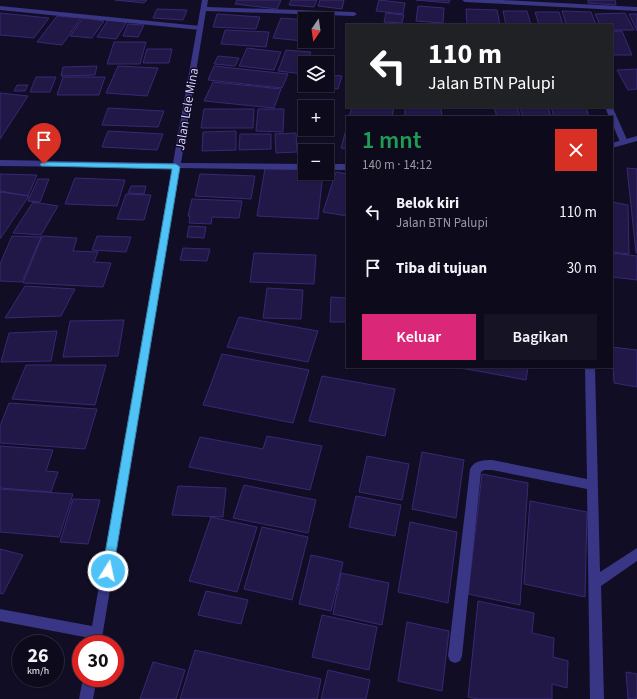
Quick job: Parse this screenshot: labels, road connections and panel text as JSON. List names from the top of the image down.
{
  "streets": {
    "street": ["Jalan Lele Mina"]
  },
  "north": "bottom",
  "page": {
    "map_buttons": ["+", "−"],
    "turn": ["110 m", "Jalan BTN Palupi"],
    "heading": ["1 mnt", "140 m · 14:12"],
    "list": [
      {
        "name": "Belok kiri",
        "note": "Jalan BTN Palupi",
        "value": "110 m"
      },
      {
        "name": "Tiba di tujuan",
        "value": "30 m"
      }
    ],
    "buttons": ["Keluar", "Bagikan"],
    "speed": "26 km/h",
    "limit": "30"
  }
}
